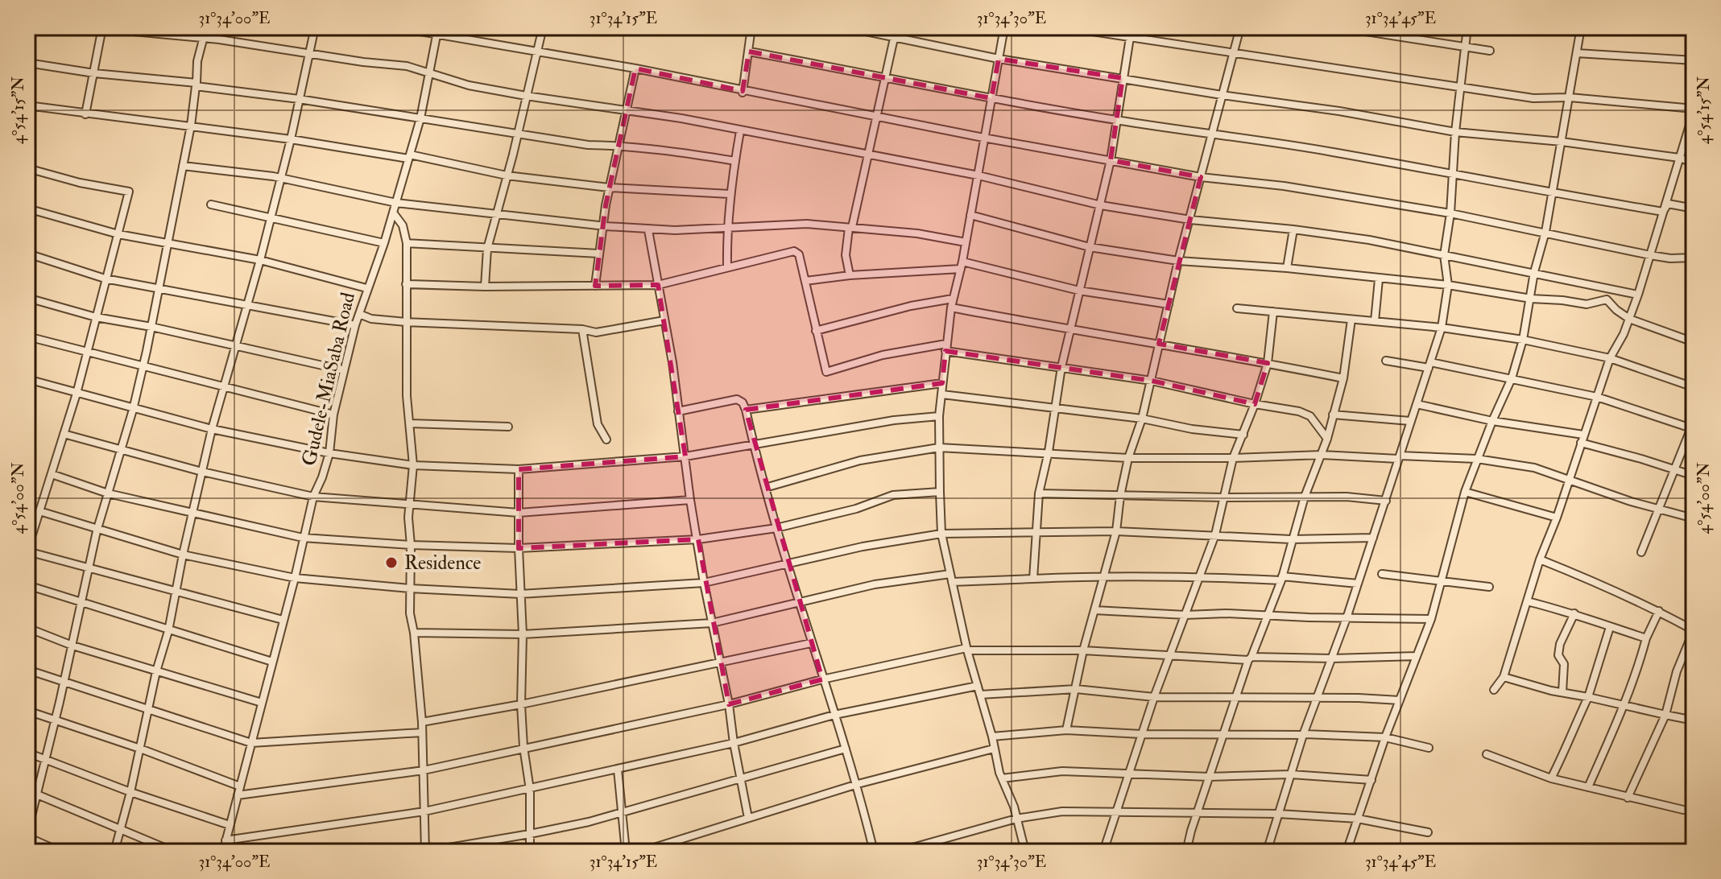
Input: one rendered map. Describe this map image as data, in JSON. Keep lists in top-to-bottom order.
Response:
{
  "streets": {
    "street": ["Gudele-MiaSaba Road"]
  },
  "places": ["Residence"],
  "coordinates": [
    "31°34'00\"E",
    "31°34'15\"E",
    "31°34'30\"E",
    "31°34'45\"E",
    "4°54'15\"N",
    "4°54'00\"N"
  ]
}
